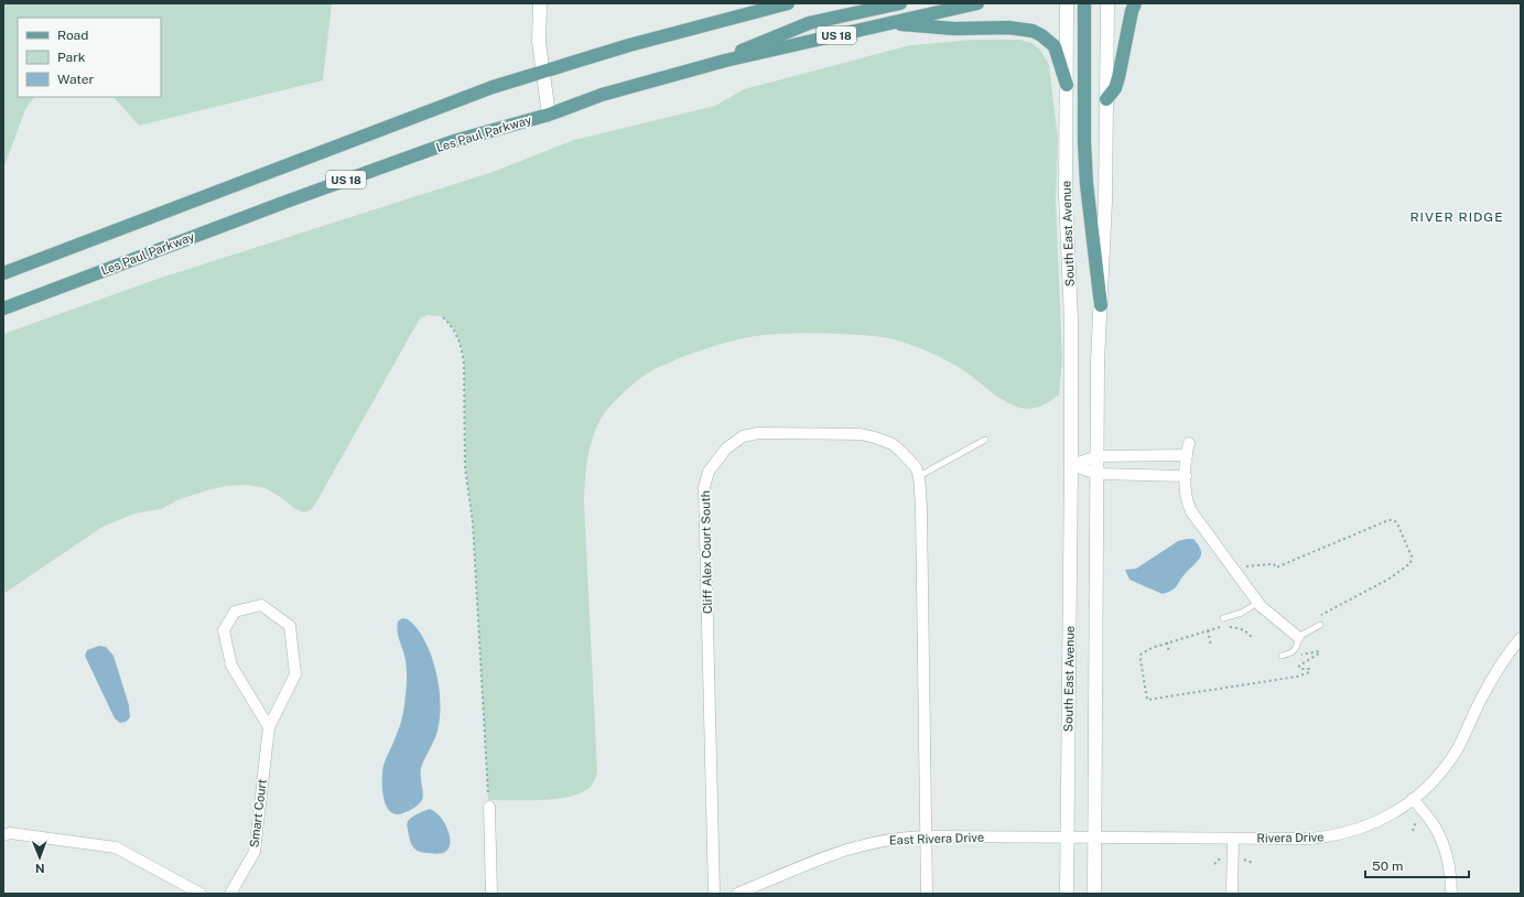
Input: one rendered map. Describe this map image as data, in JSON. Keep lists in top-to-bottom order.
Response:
{
  "streets": {
    "main road": ["US 18", "Les Paul Parkway", "South East Avenue"],
    "street": [
      "Cliff Alex Court South",
      "Smart Court",
      "Rivera Drive",
      "East Rivera Drive"
    ]
  },
  "crossings": [
    ["South East Avenue", "Rivera Drive"],
    ["South East Avenue", "East Rivera Drive"],
    ["Rivera Drive", "East Rivera Drive"]
  ],
  "districts": ["RIVER RIDGE"],
  "legend": ["Road", "Park", "Water"],
  "scale_bar": "50 m",
  "north": "bottom"
}
